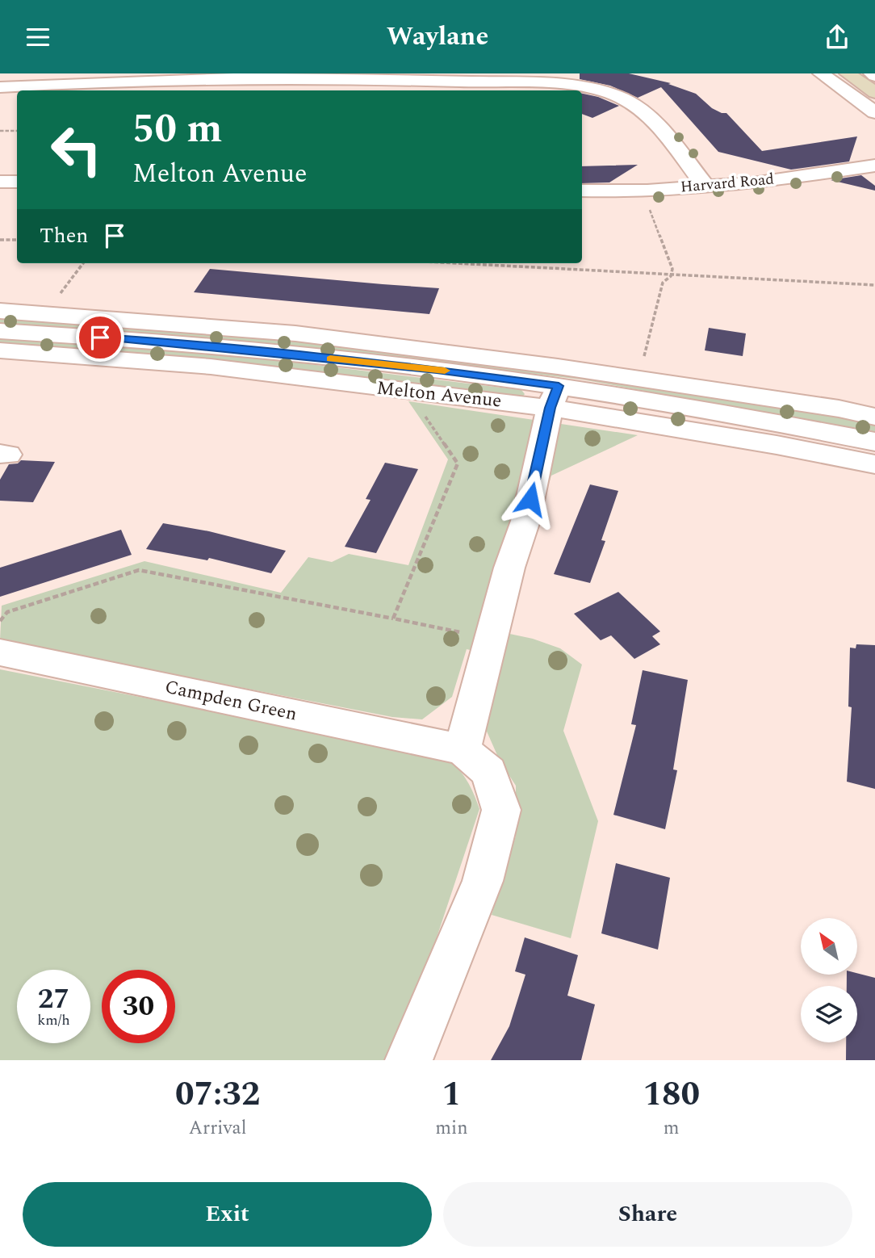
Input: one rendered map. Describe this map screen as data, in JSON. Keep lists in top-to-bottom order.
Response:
{
  "streets": {
    "street": ["Harvard Road", "Melton Avenue", "Campden Green"]
  },
  "north": "top left",
  "page": {
    "header": "Waylane",
    "turn": ["50 m", "Melton Avenue"],
    "then": "Then",
    "speed": "27 km/h",
    "limit": "30",
    "eta": [
      "07:32",
      "Arrival",
      "1",
      "min",
      "180",
      "m"
    ],
    "buttons": ["Exit", "Share"]
  }
}
